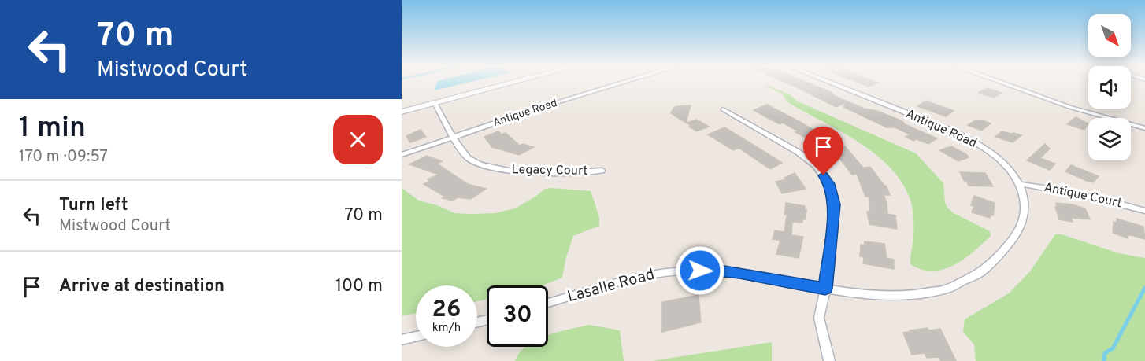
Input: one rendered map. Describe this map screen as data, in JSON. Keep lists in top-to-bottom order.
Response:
{
  "streets": {
    "street": [
      "Antique Road",
      "Legacy Court",
      "Antique Court",
      "Lasalle Road"
    ]
  },
  "crossings": [
    ["Antique Road", "Legacy Court"],
    ["Antique Road", "Antique Court"],
    ["Antique Road", "Lasalle Road"]
  ],
  "north": "bottom right",
  "page": {
    "turn": ["70 m", "Mistwood Court"],
    "heading": ["1 min", "170 m · 09:57"],
    "list": [
      {
        "name": "Turn left",
        "note": "Mistwood Court",
        "value": "70 m"
      },
      {
        "name": "Arrive at destination",
        "value": "100 m"
      }
    ],
    "speed": "26 km/h",
    "limit": "30"
  }
}
